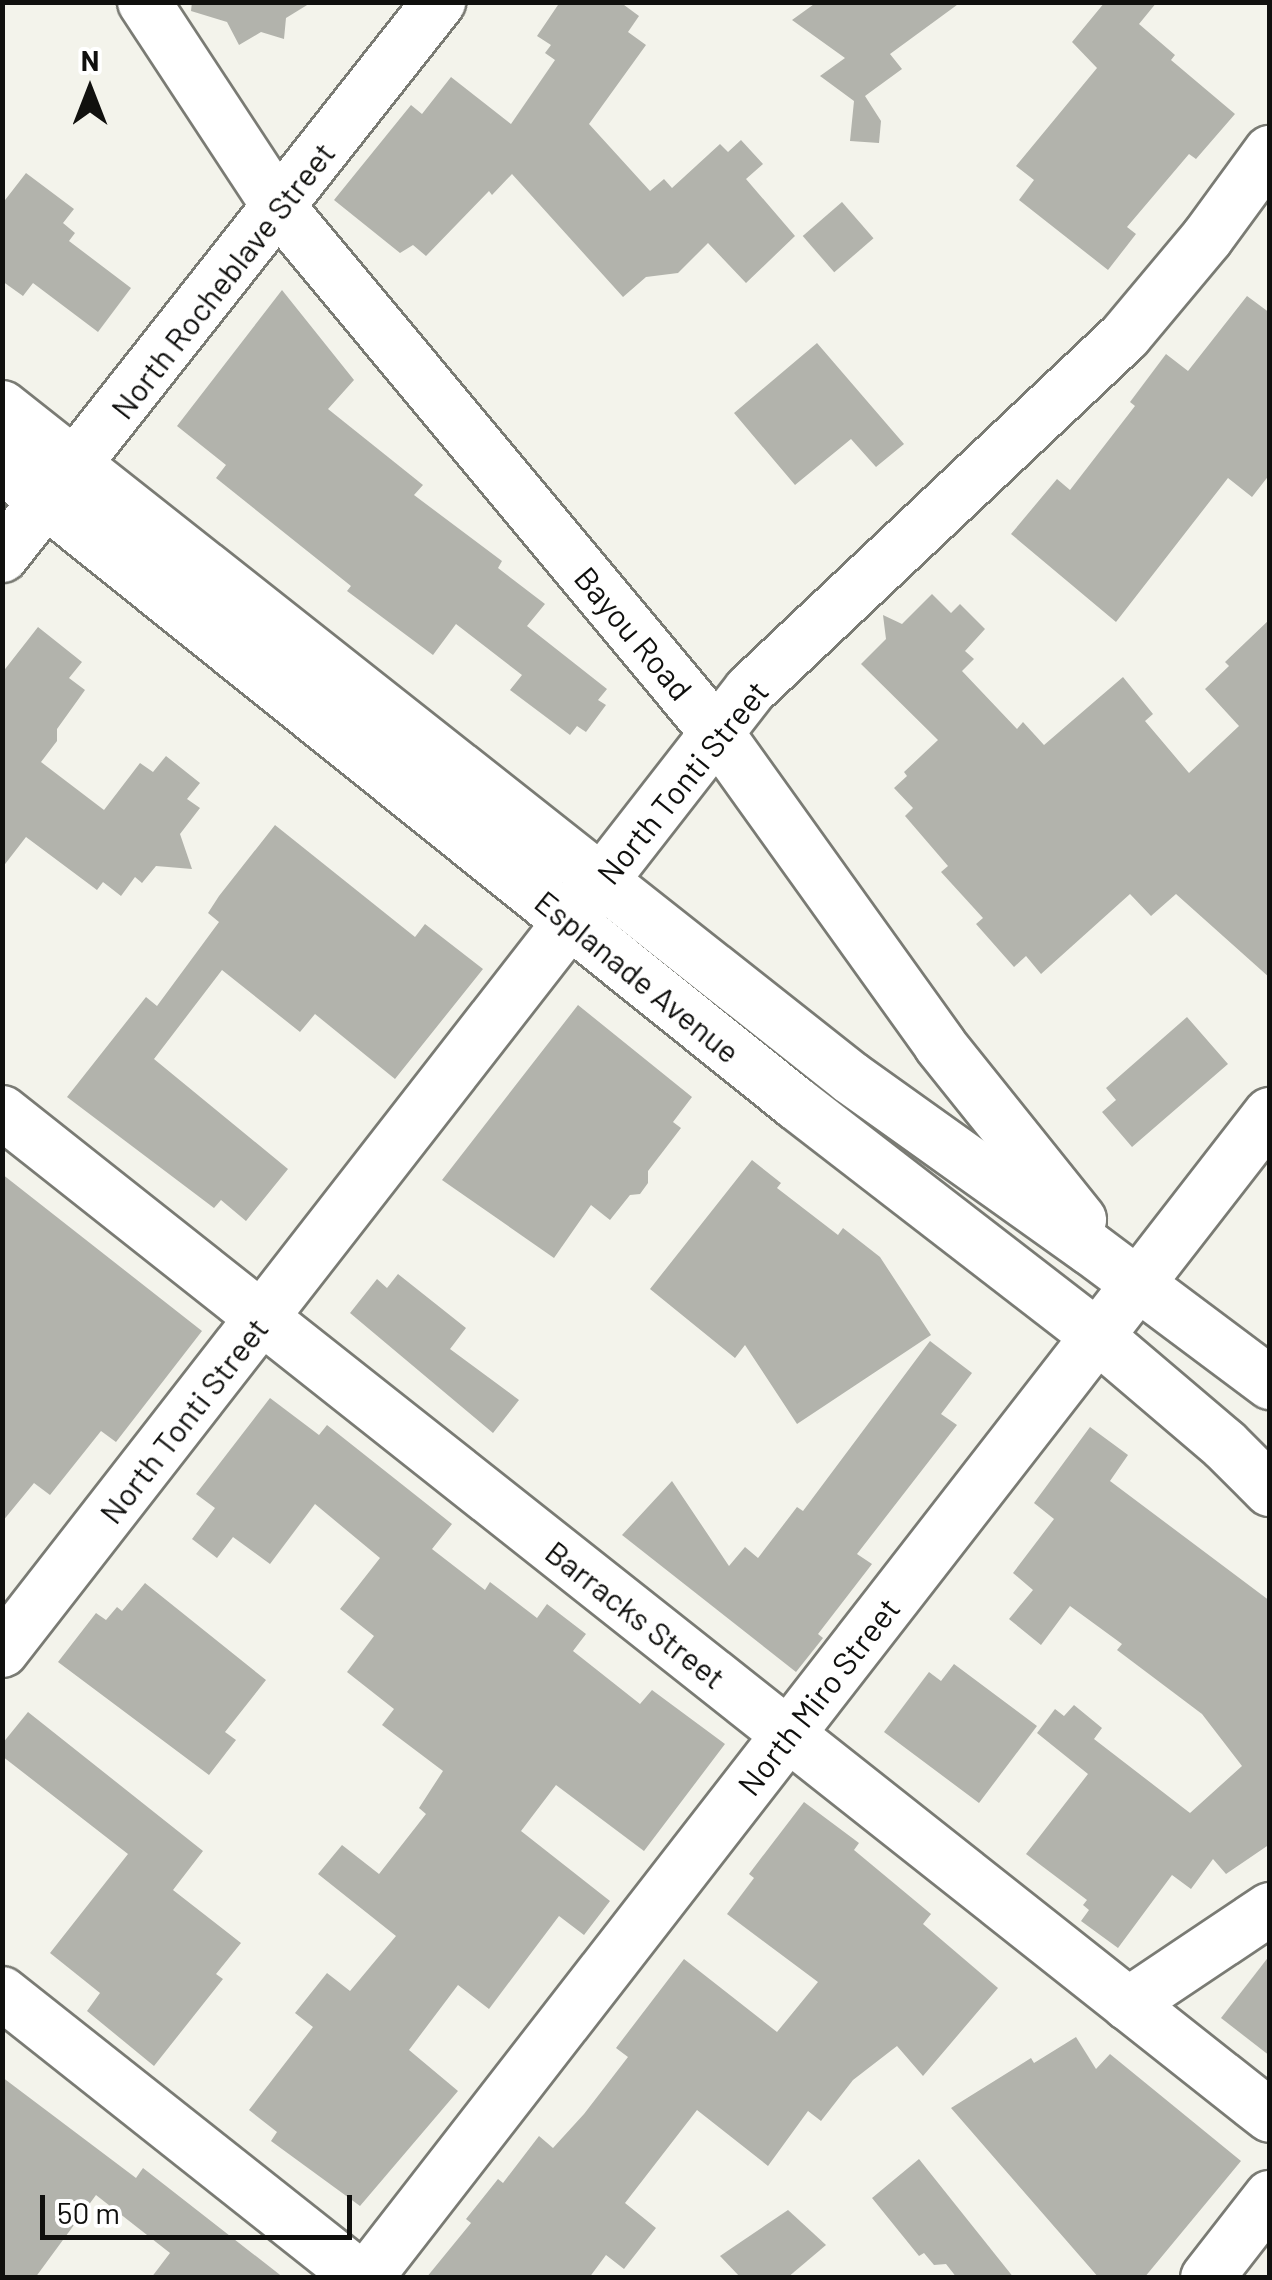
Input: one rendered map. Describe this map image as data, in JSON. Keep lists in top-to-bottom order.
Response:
{
  "streets": {
    "street": [
      "North Rocheblave Street",
      "Bayou Road",
      "North Tonti Street",
      "Esplanade Avenue",
      "Barracks Street",
      "North Miro Street"
    ]
  },
  "crossings": [
    ["North Rocheblave Street", "Bayou Road"],
    ["North Rocheblave Street", "Esplanade Avenue"],
    ["Bayou Road", "North Tonti Street"],
    ["Bayou Road", "Esplanade Avenue"],
    ["Bayou Road", "North Miro Street"],
    ["North Tonti Street", "Esplanade Avenue"],
    ["North Tonti Street", "Barracks Street"],
    ["Esplanade Avenue", "North Miro Street"],
    ["Barracks Street", "North Miro Street"]
  ],
  "scale_bar": "50 m",
  "north": "top"
}
